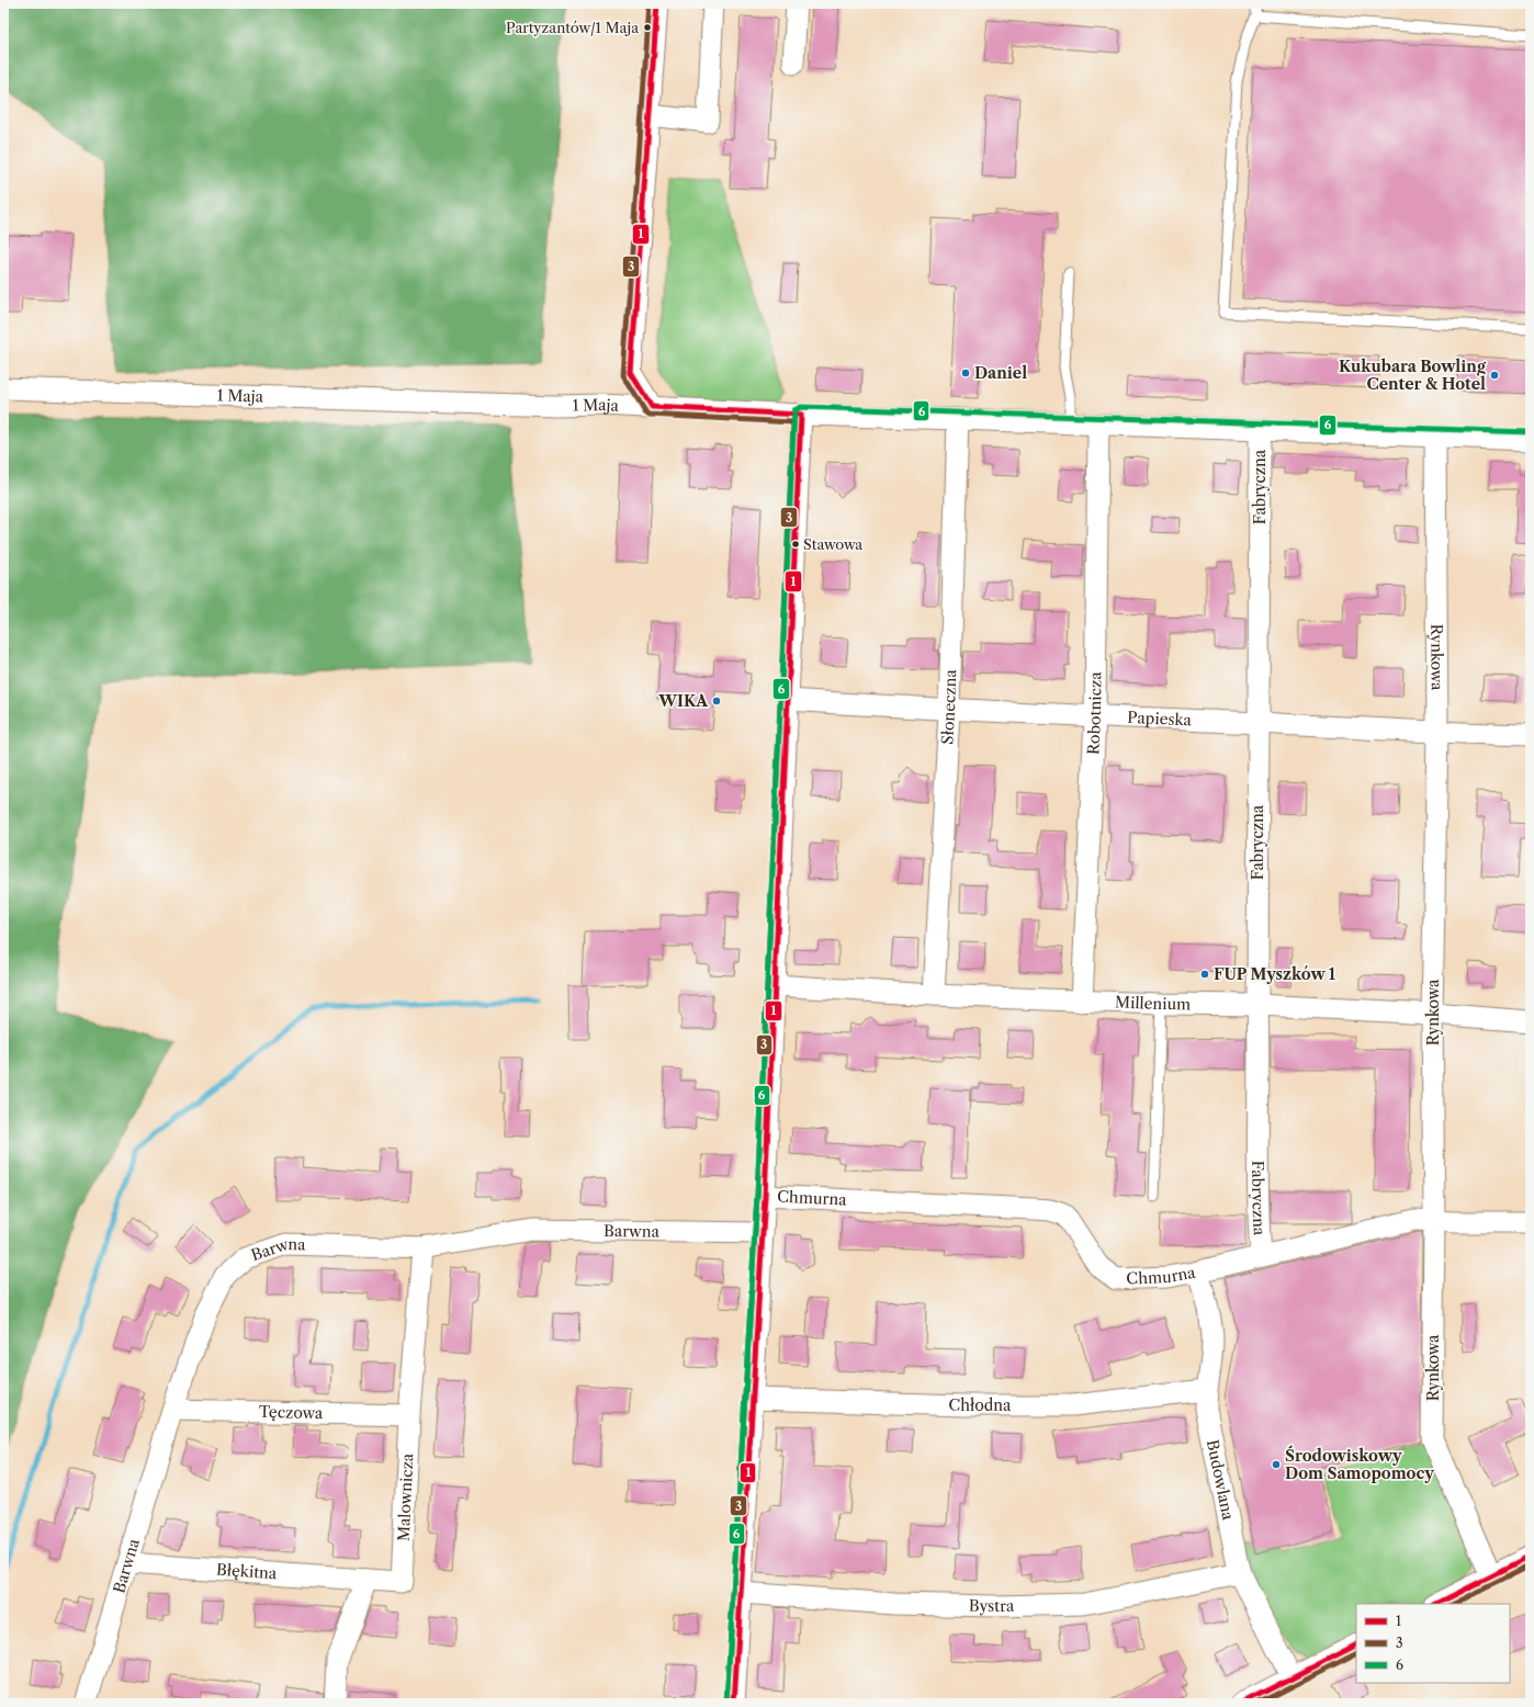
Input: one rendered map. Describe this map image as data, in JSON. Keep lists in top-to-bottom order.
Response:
{
  "streets": {
    "street": [
      "1 Maja",
      "Fabryczna",
      "Rynkowa",
      "Słoneczna",
      "Robotnicza",
      "Papieska",
      "Millenium",
      "Chmurna",
      "Barwna",
      "Chłodna",
      "Tęczowa",
      "Budowlana",
      "Malownicza",
      "Błękitna",
      "Bystra"
    ]
  },
  "crossings": [
    ["1 Maja", "Fabryczna"],
    ["1 Maja", "Rynkowa"],
    ["1 Maja", "Słoneczna"],
    ["1 Maja", "Robotnicza"],
    ["Fabryczna", "Papieska"],
    ["Fabryczna", "Millenium"],
    ["Fabryczna", "Chmurna"],
    ["Rynkowa", "Papieska"],
    ["Rynkowa", "Millenium"],
    ["Rynkowa", "Chmurna"],
    ["Słoneczna", "Papieska"],
    ["Słoneczna", "Millenium"],
    ["Robotnicza", "Papieska"],
    ["Robotnicza", "Millenium"],
    ["Chmurna", "Budowlana"],
    ["Barwna", "Tęczowa"],
    ["Barwna", "Malownicza"],
    ["Barwna", "Błękitna"],
    ["Chłodna", "Budowlana"],
    ["Tęczowa", "Malownicza"],
    ["Budowlana", "Bystra"],
    ["Malownicza", "Błękitna"]
  ],
  "places": [
    "Partyzantów/1 Maja",
    "Daniel",
    "Kukubara Bowling Center & Hotel",
    "Stawowa",
    "WIKA",
    "FUP Myszków 1",
    "Środowiskowy Dom Samopomocy"
  ],
  "lines": ["transit line 1", "transit line 3", "transit line 6"],
  "legend": ["1", "3", "6"]
}
